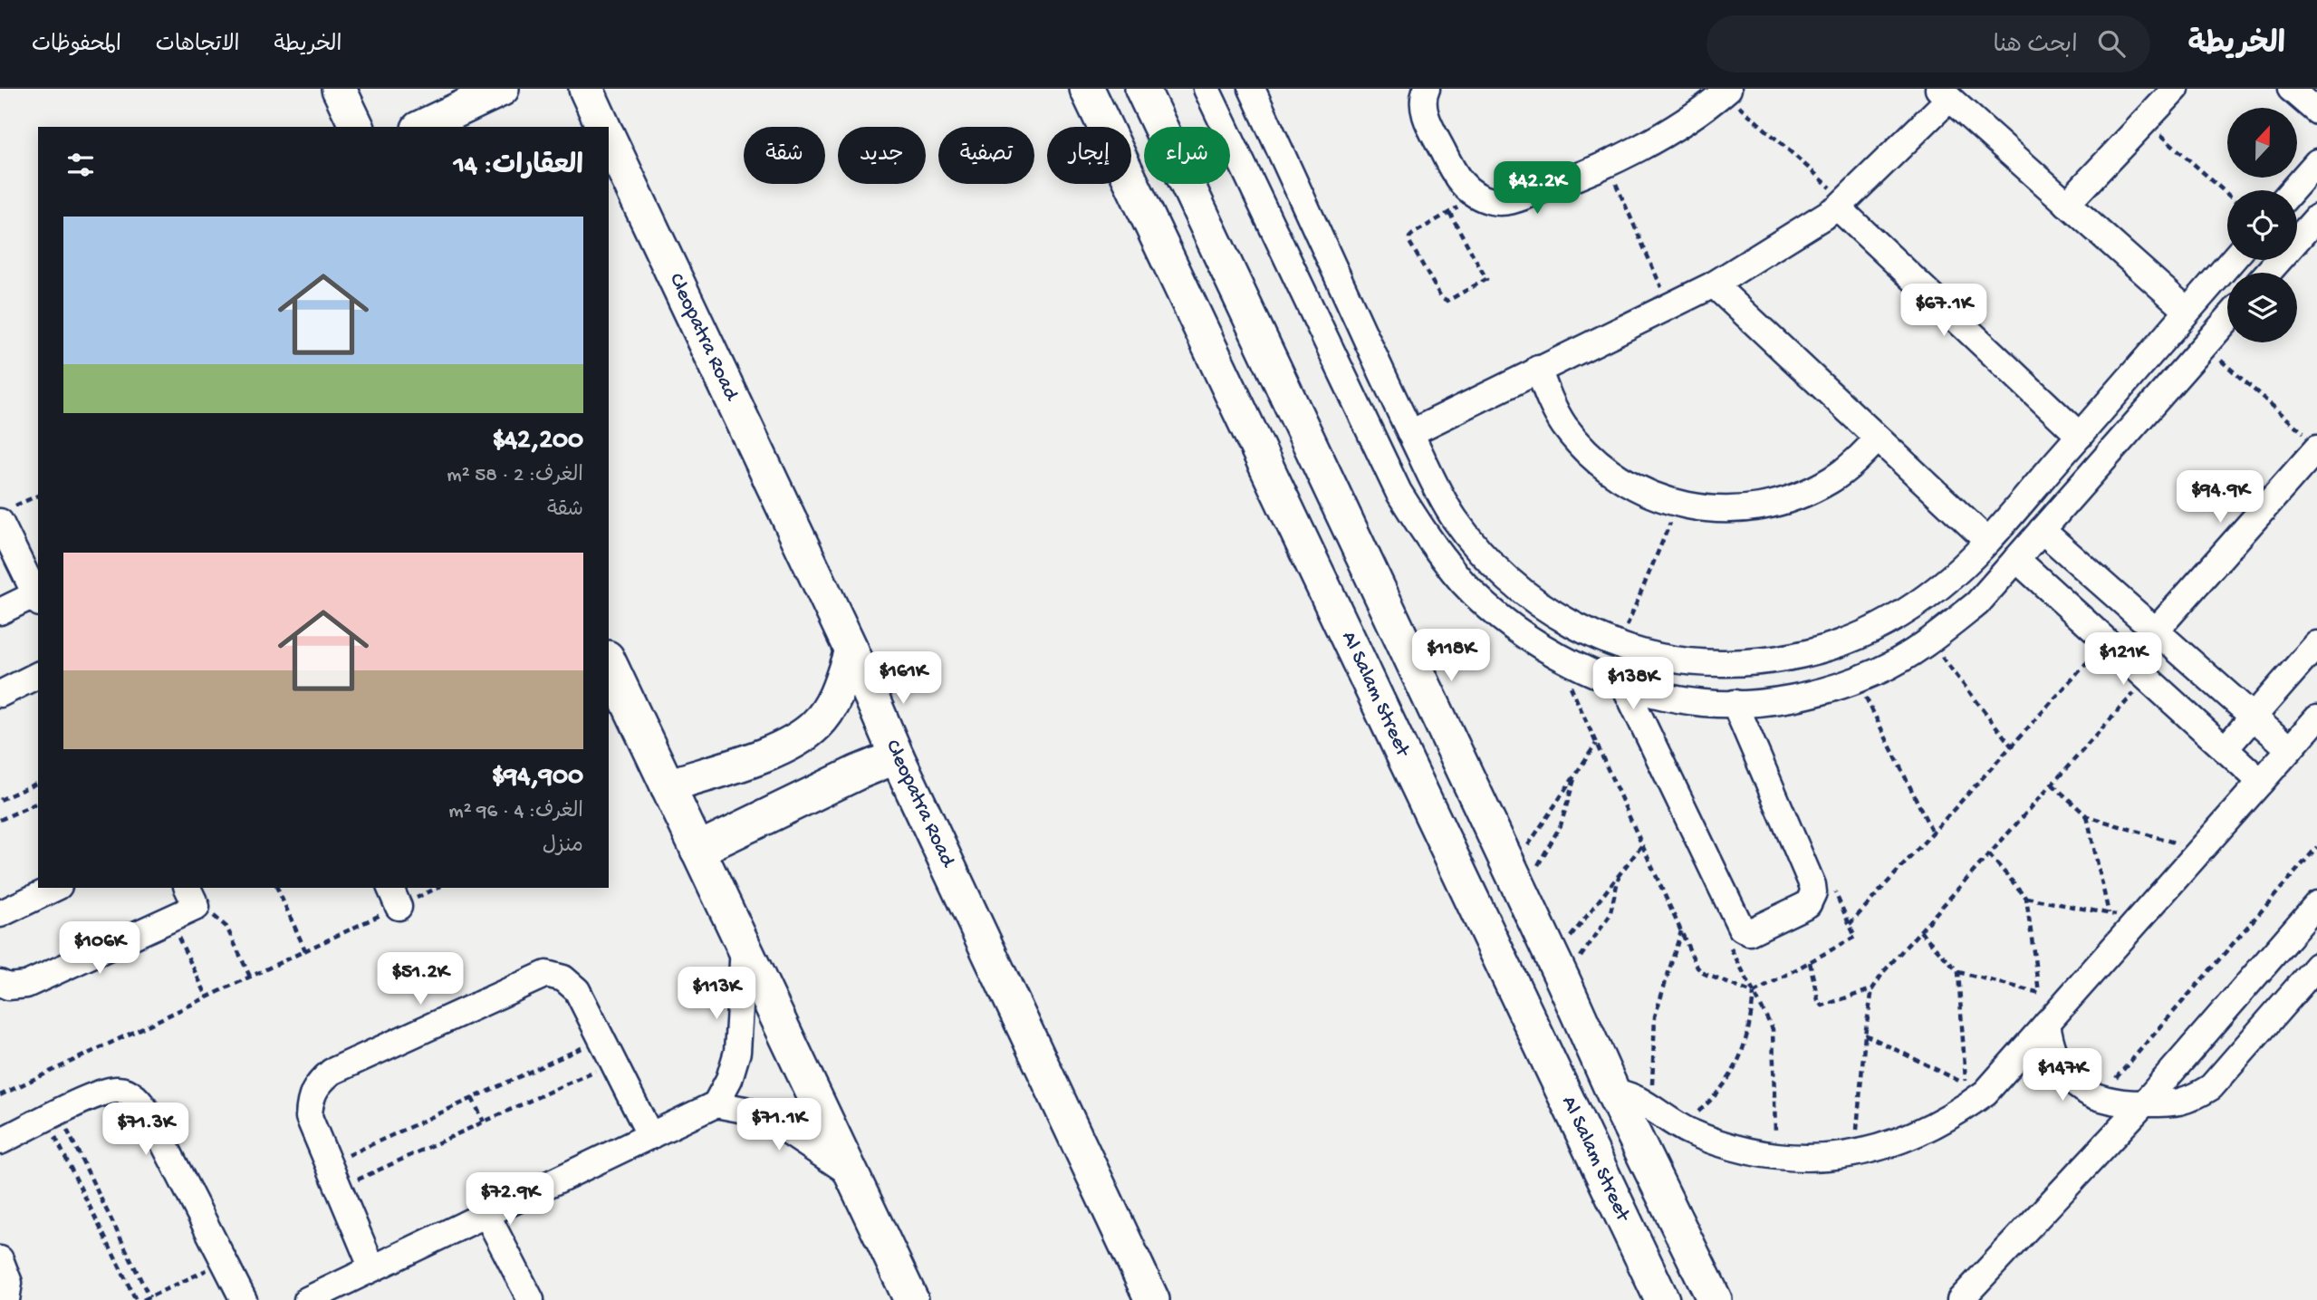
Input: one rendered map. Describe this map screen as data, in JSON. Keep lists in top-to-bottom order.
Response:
{
  "streets": {
    "main road": ["Cleopatra Road", "Al Salam Street"]
  },
  "north": "top",
  "page": {
    "header": "الخريطة",
    "search": "ابحث هنا",
    "nav": ["الخريطة", "الاتجاهات", "المحفوظات"],
    "chip": [
      "شراء",
      "إيجار",
      "تصفية",
      "جديد",
      "شقة"
    ],
    "heading": "العقارات: 14",
    "price": [
      "$42.2K",
      "$67.1K",
      "$94.9K",
      "$118K",
      "$121K",
      "$161K",
      "$138K",
      "$106K",
      "$51.2K",
      "$113K",
      "$147K",
      "$71.1K",
      "$71.3K",
      "$72.9K"
    ],
    "list": [
      {
        "name": "$42,200",
        "note": "الغرف: 2 · 58 m² · شقة"
      },
      {
        "name": "$94,900",
        "note": "الغرف: 4 · 96 m² · منزل"
      }
    ]
  }
}
